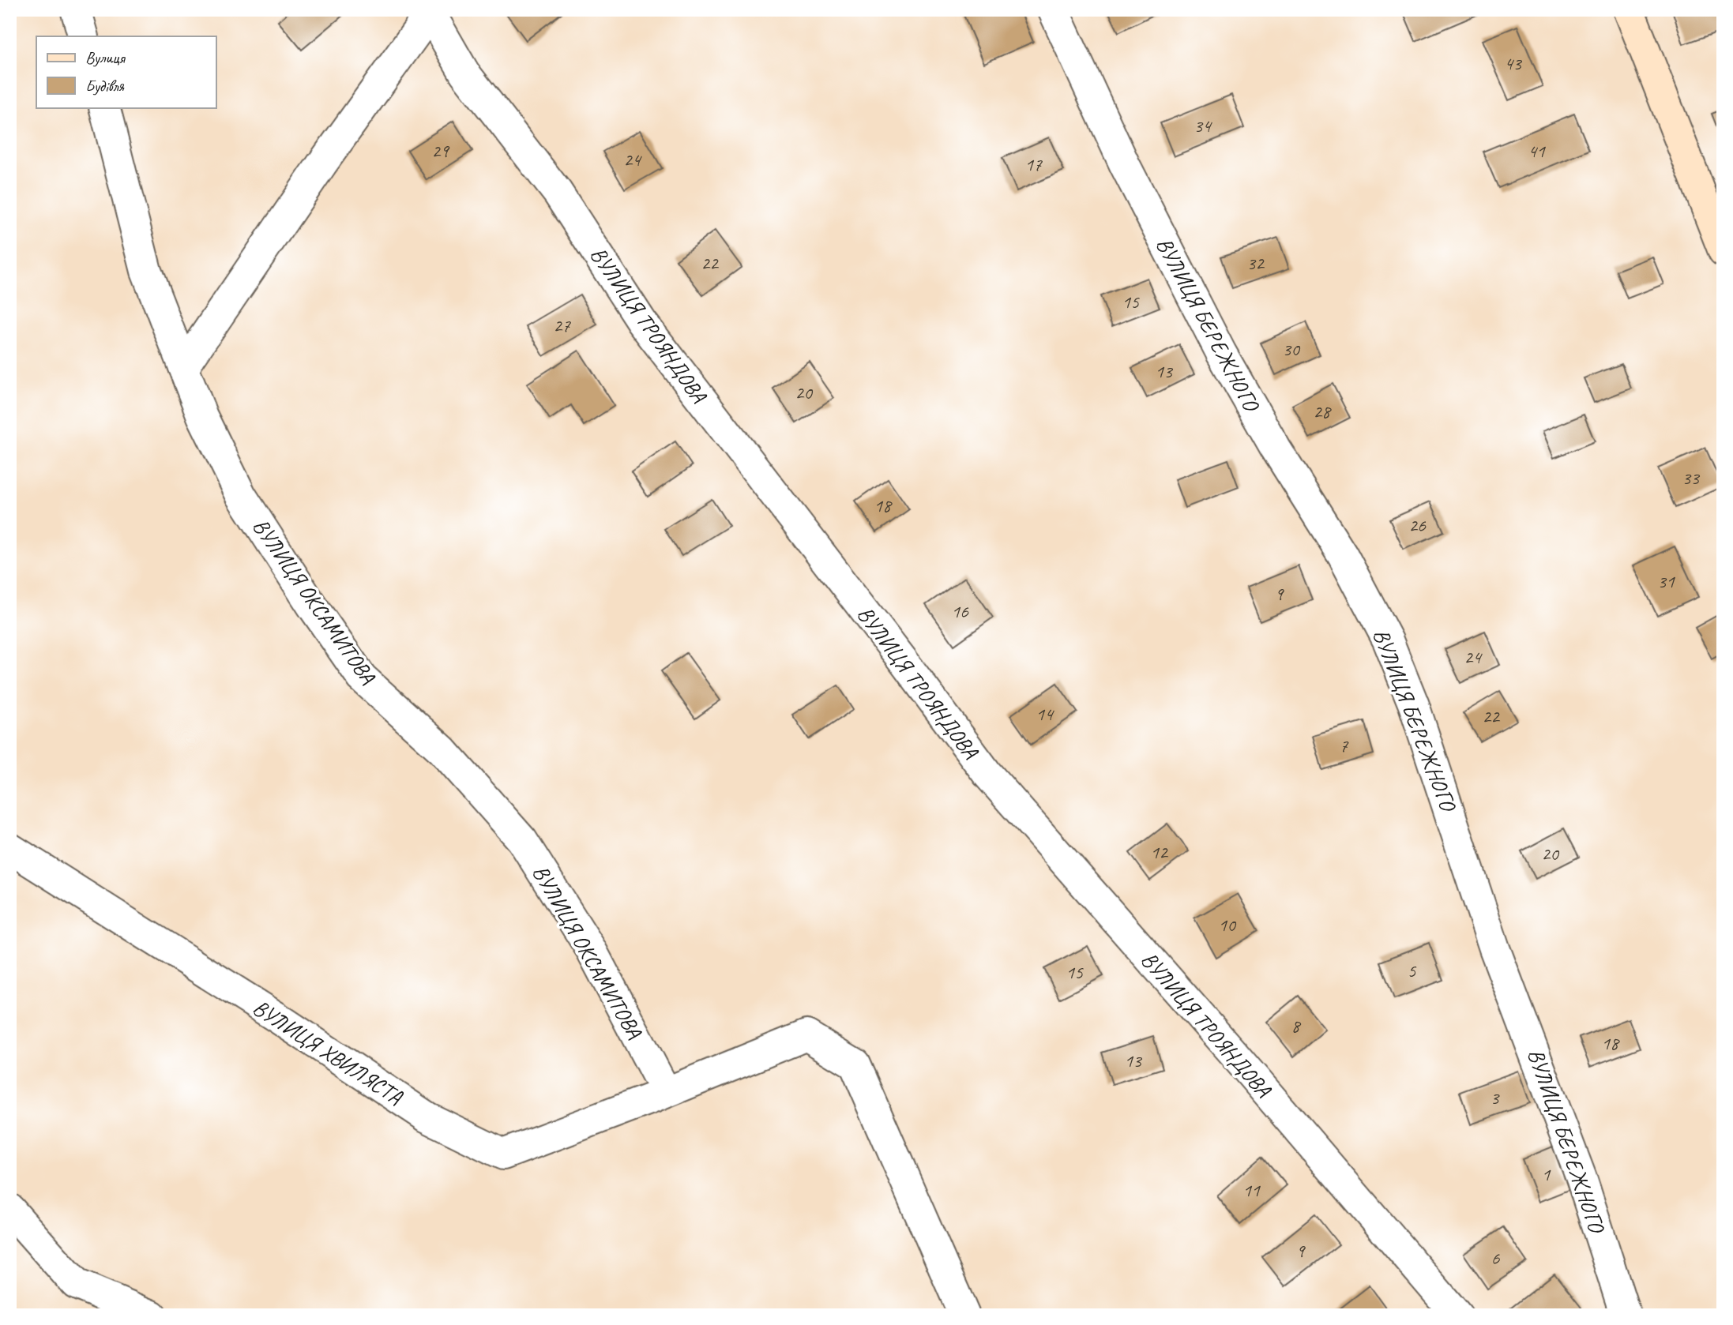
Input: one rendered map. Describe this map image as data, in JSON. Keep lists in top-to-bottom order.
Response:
{
  "streets": {
    "street": [
      "ВУЛИЦЯ БЕРЕЖНОГО",
      "ВУЛИЦЯ ТРОЯНДОВА",
      "ВУЛИЦЯ ОКСАМИТОВА",
      "ВУЛИЦЯ ХВИЛЯСТА"
    ]
  },
  "crossings": [
    ["ВУЛИЦЯ ОКСАМИТОВА", "ВУЛИЦЯ ХВИЛЯСТА"]
  ],
  "house_numbers": [
    "43",
    "34",
    "29",
    "41",
    "24",
    "17",
    "22",
    "32",
    "15",
    "27",
    "30",
    "13",
    "20",
    "28",
    "33",
    "18",
    "26",
    "31",
    "9",
    "16",
    "24",
    "14",
    "22",
    "7",
    "12",
    "20",
    "10",
    "5",
    "15",
    "8",
    "18",
    "13",
    "3",
    "1",
    "11",
    "9",
    "6"
  ],
  "legend": ["Вулиця", "Будівля"]
}
